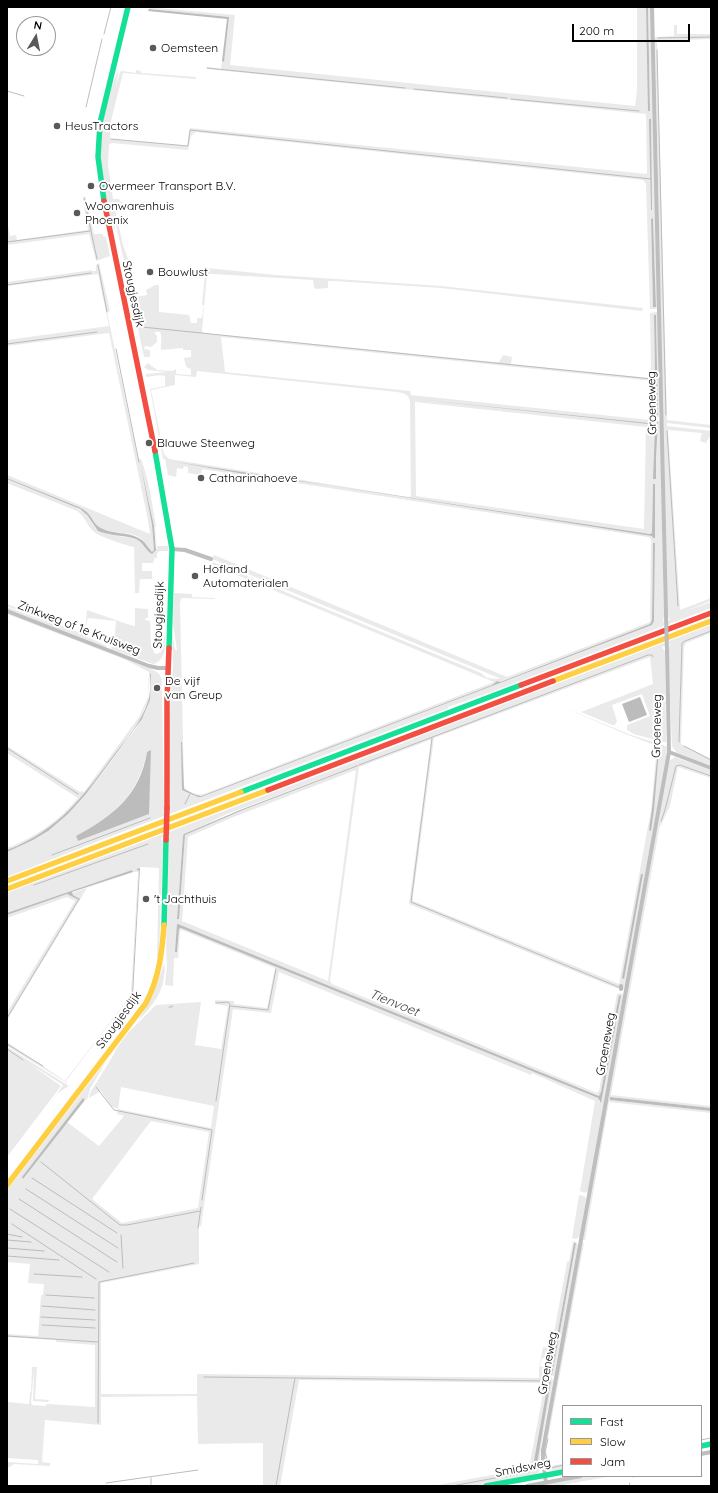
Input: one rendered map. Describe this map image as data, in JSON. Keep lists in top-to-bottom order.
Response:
{
  "streets": {
    "main road": ["Stougjesdijk", "Smidsweg"],
    "street": ["Groeneweg", "Zinkweg of 1e Kruisweg"]
  },
  "crossings": [
    ["Stougjesdijk", "Zinkweg of 1e Kruisweg"],
    ["Groeneweg", "Smidsweg"]
  ],
  "water": ["Tienvoet"],
  "places": [
    "Oemsteen",
    "HeusTractors",
    "Overmeer Transport B.V.",
    "Woonwarenhuis Phoenix",
    "Bouwlust",
    "Blauwe Steenweg",
    "Catharinahoeve",
    "Hofland Automaterialen",
    "De vijf van Greup",
    "'t Jachthuis"
  ],
  "legend": ["Fast", "Slow", "Jam"],
  "scale_bar": "200 m",
  "north": "top"
}
